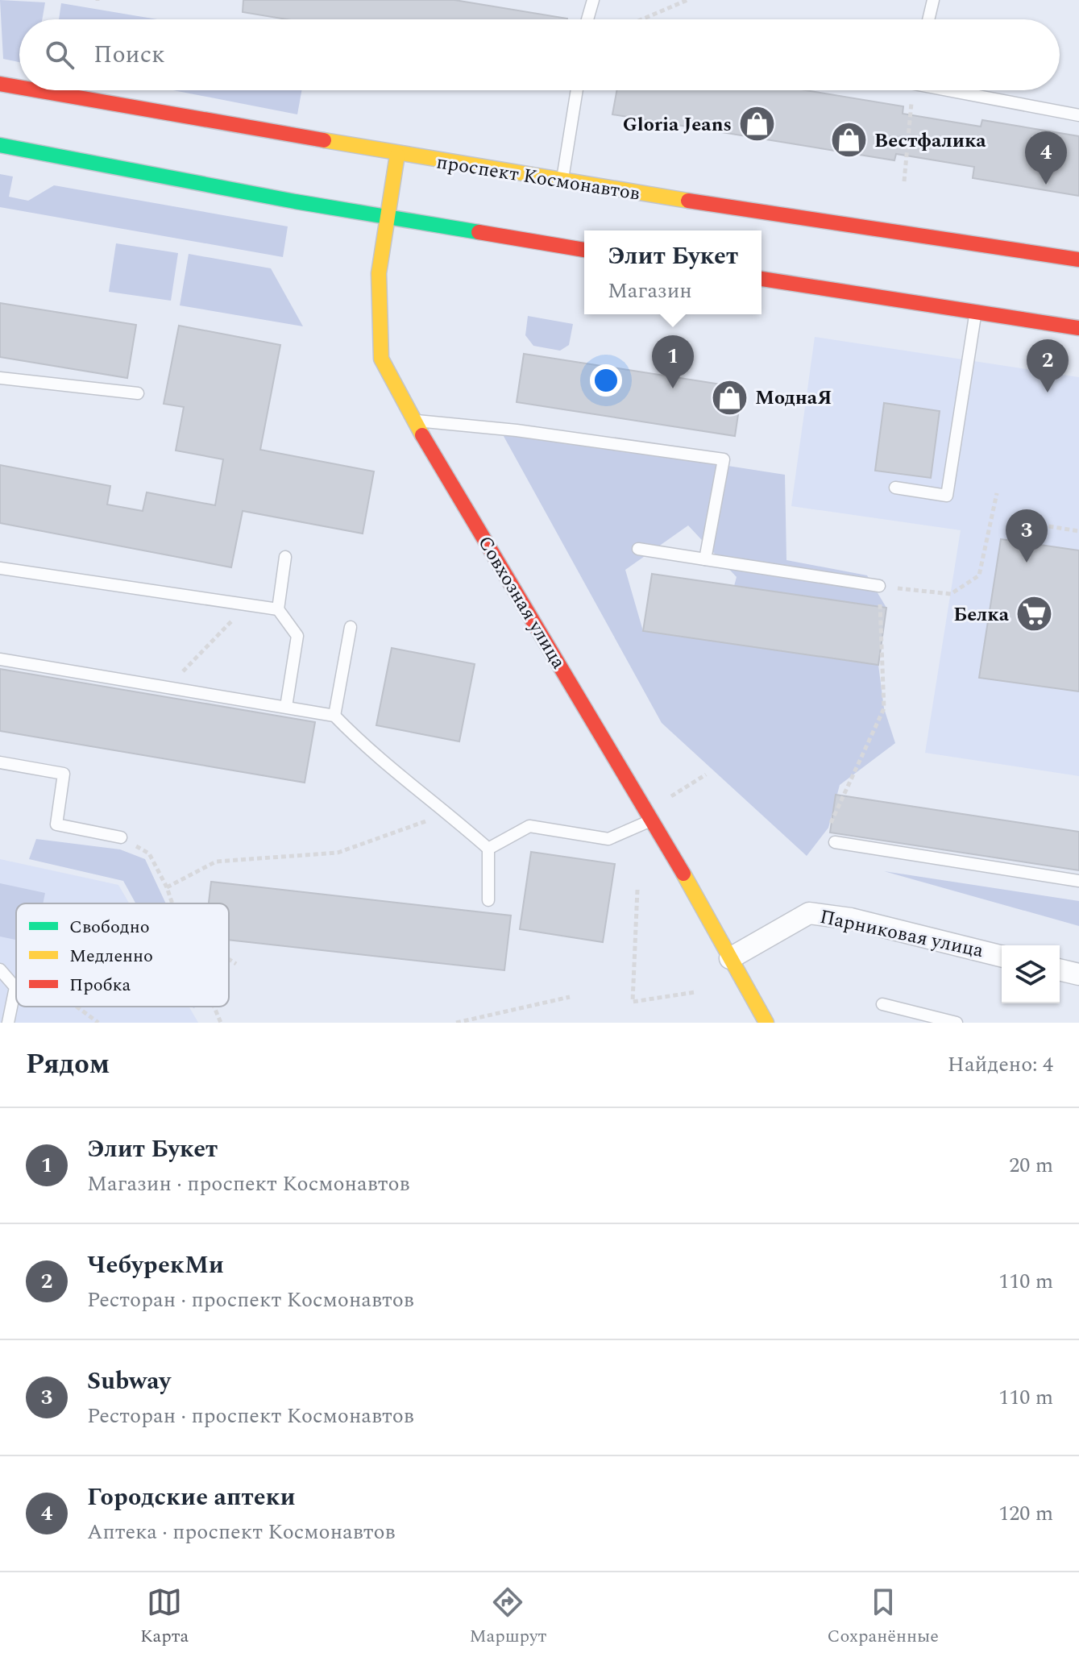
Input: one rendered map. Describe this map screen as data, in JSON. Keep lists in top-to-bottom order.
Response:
{
  "streets": {
    "main road": ["проспект Космонавтов", "Совхозная улица"],
    "street": ["Парниковая улица"]
  },
  "crossings": [
    ["проспект Космонавтов", "Совхозная улица"],
    ["Совхозная улица", "Парниковая улица"]
  ],
  "places": {
    "shop": ["Gloria Jeans", "Вестфалика", "МоднаЯ"],
    "supermarket": ["Белка"]
  },
  "legend": ["Свободно", "Медленно", "Пробка"],
  "page": {
    "search": "Поиск",
    "pins": [
      "4",
      "1",
      "2",
      "3"
    ],
    "popup": ["Элит Букет", "Магазин"],
    "heading": ["Рядом", "Найдено: 4"],
    "list": [
      {
        "mark": "1",
        "name": "Элит Букет",
        "note": "Магазин · проспект Космонавтов",
        "value": "20 m"
      },
      {
        "mark": "2",
        "name": "ЧебурекМи",
        "note": "Ресторан · проспект Космонавтов",
        "value": "110 m"
      },
      {
        "mark": "3",
        "name": "Subway",
        "note": "Ресторан · проспект Космонавтов",
        "value": "110 m"
      },
      {
        "mark": "4",
        "name": "Городские аптеки",
        "note": "Аптека · проспект Космонавтов",
        "value": "120 m"
      }
    ],
    "nav": ["Карта", "Маршрут", "Сохранённые"]
  }
}
